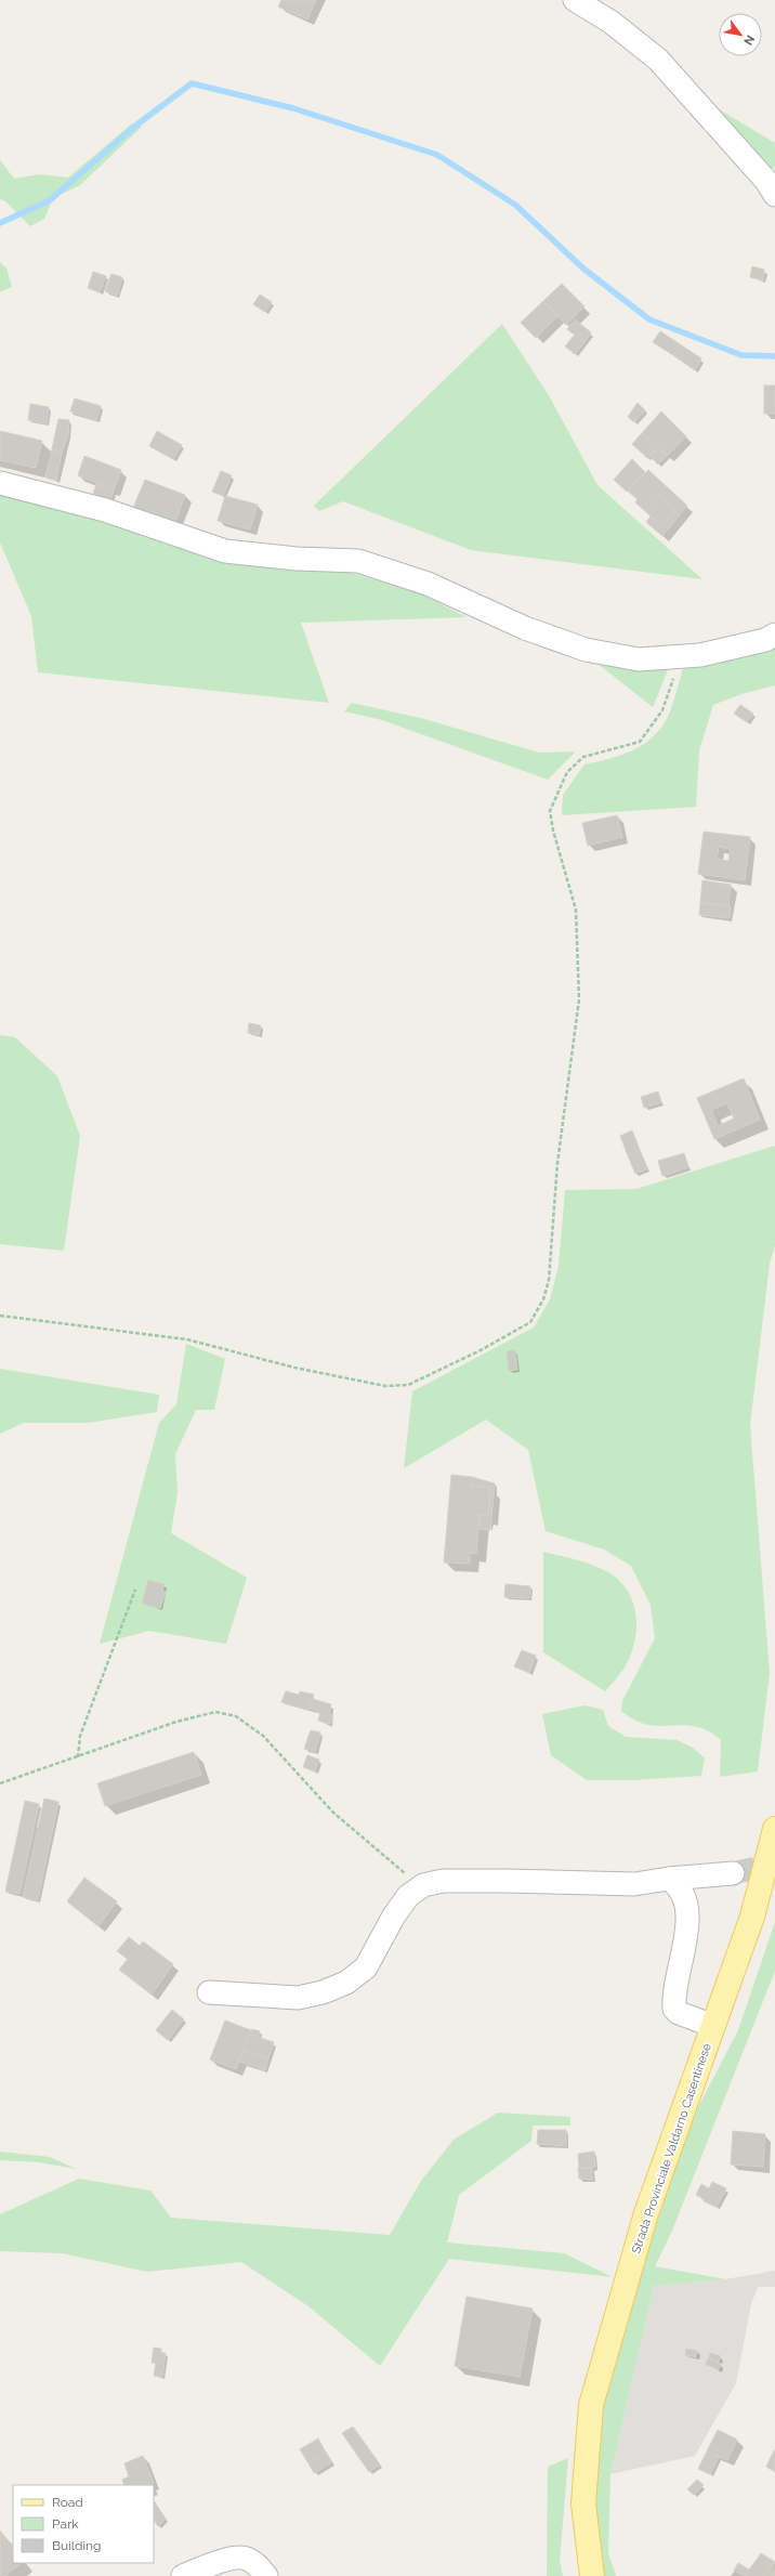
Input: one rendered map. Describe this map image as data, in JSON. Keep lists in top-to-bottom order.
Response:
{
  "streets": {
    "main road": ["Strada Provinciale Valdarno Casentinese"]
  },
  "legend": ["Road", "Park", "Building"],
  "north": "bottom right"
}
